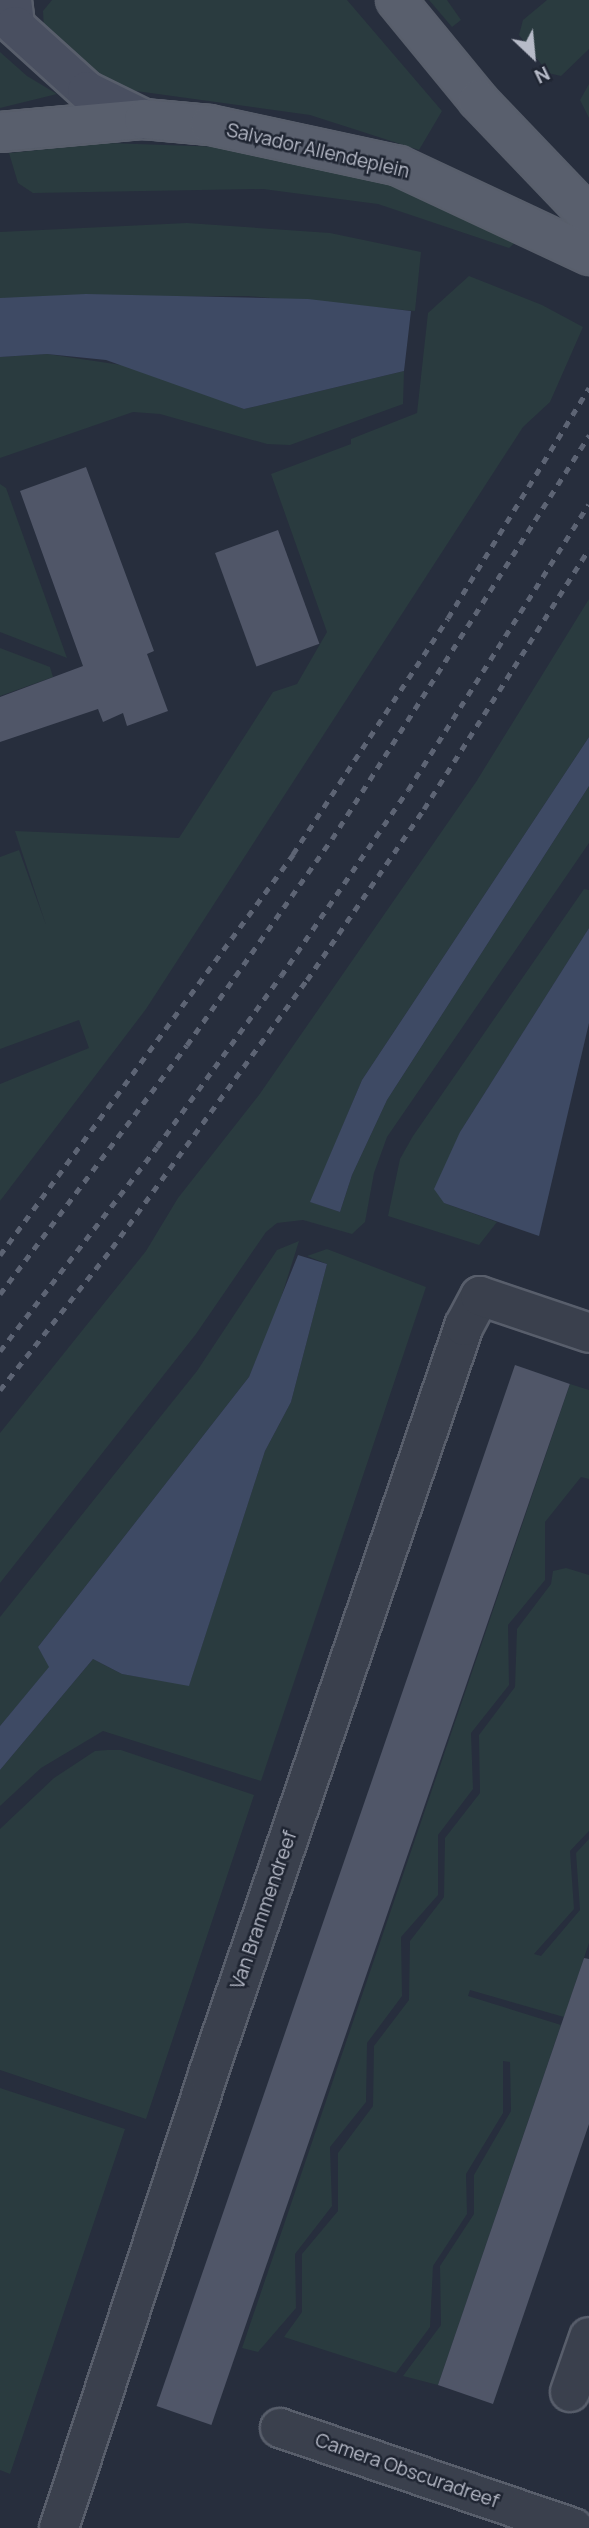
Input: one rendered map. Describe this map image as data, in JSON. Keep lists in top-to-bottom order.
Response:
{
  "streets": {
    "main road": ["Salvador Allendeplein"],
    "street": ["Van Brammendreef", "Camera Obscuradreef"]
  },
  "north": "bottom right"
}
